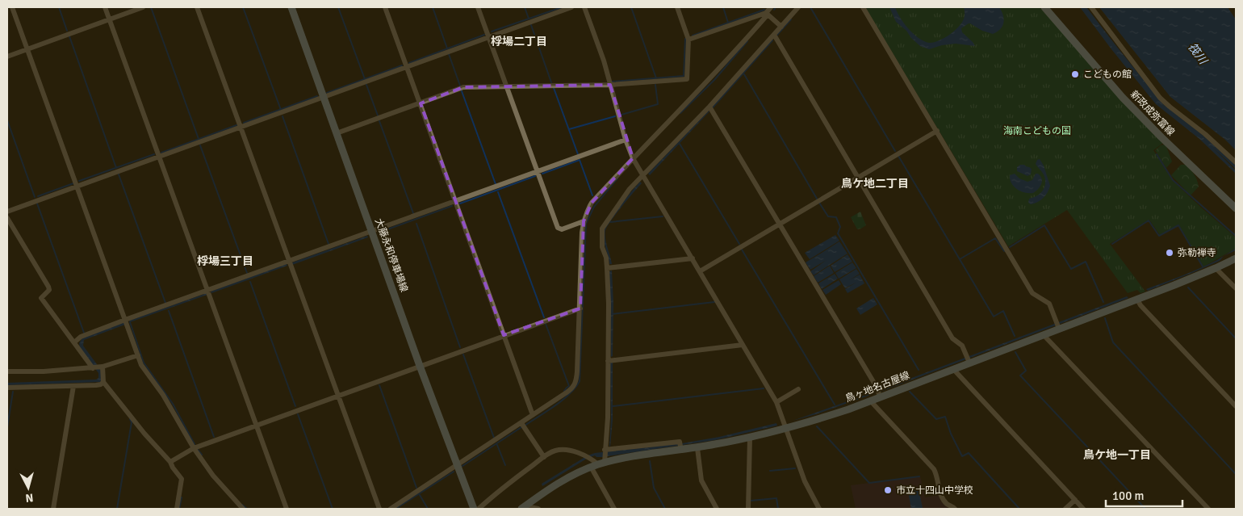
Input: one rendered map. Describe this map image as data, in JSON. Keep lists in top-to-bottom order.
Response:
{
  "streets": {
    "main road": ["新政成弥富線", "大藤永和停車場線", "鳥ヶ地名古屋線"]
  },
  "districts": [
    "桴場二丁目",
    "鳥ケ地二丁目",
    "桴場三丁目",
    "鳥ケ地一丁目"
  ],
  "water": ["筏川"],
  "parks": ["海南こどもの国"],
  "places": ["こどもの館", "弥勒禅寺", "市立十四山中学校"],
  "scale_bar": "100 m",
  "north": "bottom"
}
